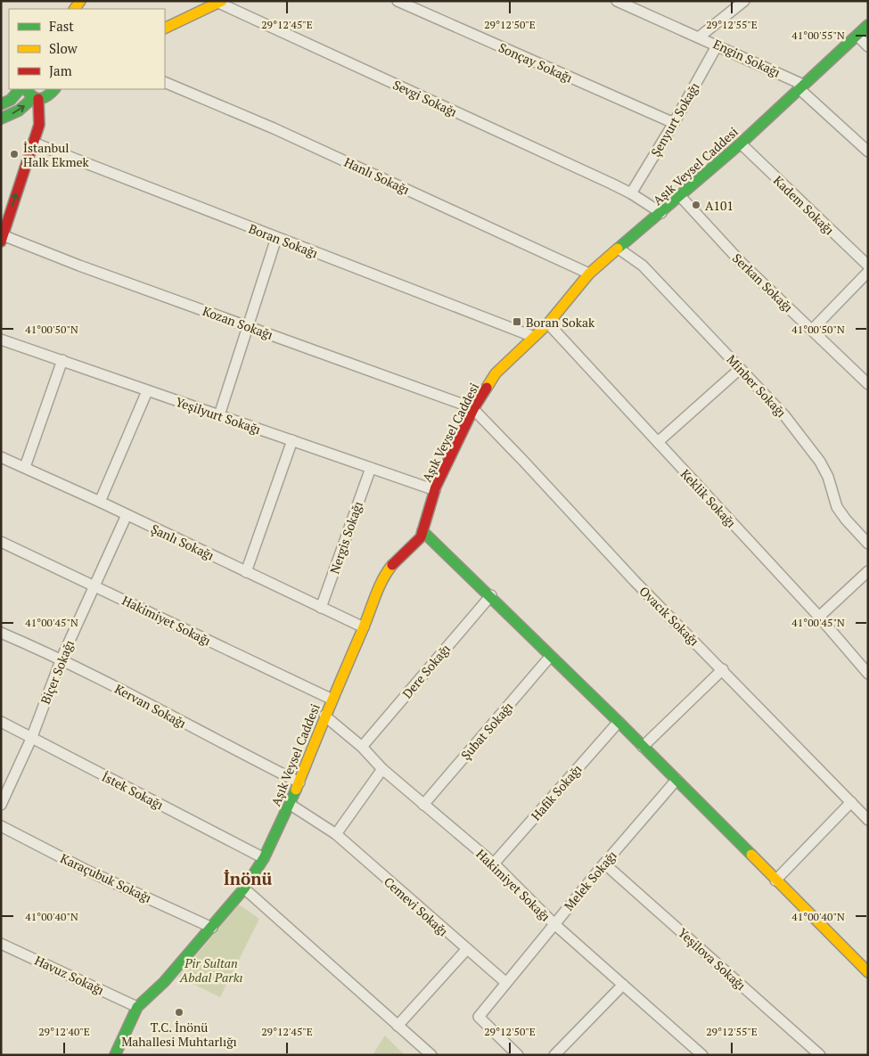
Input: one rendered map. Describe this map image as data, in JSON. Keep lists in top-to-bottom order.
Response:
{
  "streets": {
    "street": [
      "Engin Sokağı",
      "Sonçay Sokağı",
      "Sevgi Sokağı",
      "Şenyurt Sokağı",
      "Aşık Veysel Caddesi",
      "Hanlı Sokağı",
      "Kadem Sokağı",
      "Boran Sokağı",
      "Serkan Sokağı",
      "Kozan Sokağı",
      "Minber Sokağı",
      "Yeşilyurt Sokağı",
      "Keklik Sokağı",
      "Nergis Sokağı",
      "Şanlı Sokağı",
      "Ovacık Sokağı",
      "Hakimiyet Sokağı",
      "Dere Sokağı",
      "Biçer Sokağı",
      "Kervan Sokağı",
      "Şubat Sokağı",
      "İstek Sokağı",
      "Hafik Sokağı",
      "Karaçubuk Sokağı",
      "Melek Sokağı",
      "Cemevi Sokağı",
      "Yeşilova Sokağı",
      "Havuz Sokağı"
    ]
  },
  "crossings": [
    ["Engin Sokağı", "Şenyurt Sokağı"],
    ["Engin Sokağı", "Aşık Veysel Caddesi"],
    ["Sonçay Sokağı", "Şenyurt Sokağı"],
    ["Sevgi Sokağı", "Şenyurt Sokağı"],
    ["Sevgi Sokağı", "Aşık Veysel Caddesi"],
    ["Aşık Veysel Caddesi", "Hanlı Sokağı"],
    ["Aşık Veysel Caddesi", "Kadem Sokağı"],
    ["Aşık Veysel Caddesi", "Boran Sokağı"],
    ["Aşık Veysel Caddesi", "Serkan Sokağı"],
    ["Aşık Veysel Caddesi", "Kozan Sokağı"],
    ["Aşık Veysel Caddesi", "Minber Sokağı"],
    ["Aşık Veysel Caddesi", "Yeşilyurt Sokağı"],
    ["Aşık Veysel Caddesi", "Keklik Sokağı"],
    ["Aşık Veysel Caddesi", "Şanlı Sokağı"],
    ["Aşık Veysel Caddesi", "Ovacık Sokağı"],
    ["Aşık Veysel Caddesi", "Hakimiyet Sokağı"],
    ["Aşık Veysel Caddesi", "Kervan Sokağı"],
    ["Aşık Veysel Caddesi", "İstek Sokağı"],
    ["Aşık Veysel Caddesi", "Karaçubuk Sokağı"],
    ["Aşık Veysel Caddesi", "Cemevi Sokağı"],
    ["Aşık Veysel Caddesi", "Havuz Sokağı"],
    ["Kozan Sokağı", "Ovacık Sokağı"],
    ["Yeşilyurt Sokağı", "Nergis Sokağı"],
    ["Nergis Sokağı", "Şanlı Sokağı"],
    ["Şanlı Sokağı", "Biçer Sokağı"],
    ["Hakimiyet Sokağı", "Dere Sokağı"],
    ["Hakimiyet Sokağı", "Biçer Sokağı"],
    ["Hakimiyet Sokağı", "Şubat Sokağı"],
    ["Hakimiyet Sokağı", "Hafik Sokağı"],
    ["Hakimiyet Sokağı", "Melek Sokağı"],
    ["Biçer Sokağı", "Kervan Sokağı"],
    ["Biçer Sokağı", "İstek Sokağı"],
    ["Melek Sokağı", "Cemevi Sokağı"],
    ["Melek Sokağı", "Yeşilova Sokağı"]
  ],
  "districts": ["İnönü"],
  "parks": ["Pir Sultan Abdal Parkı"],
  "places": {
    "other": ["İstanbul Halk Ekmek", "A101", "T.C. İnönü Mahallesi Muhtarlığı"],
    "transit": ["Boran Sokak"]
  },
  "legend": ["Fast", "Slow", "Jam"],
  "coordinates": [
    "29°12'45\"E",
    "29°12'50\"E",
    "29°12'55\"E",
    "41°00'55\"N",
    "41°00'50\"N",
    "41°00'45\"N",
    "41°00'40\"N",
    "29°12'40\"E"
  ]
}
